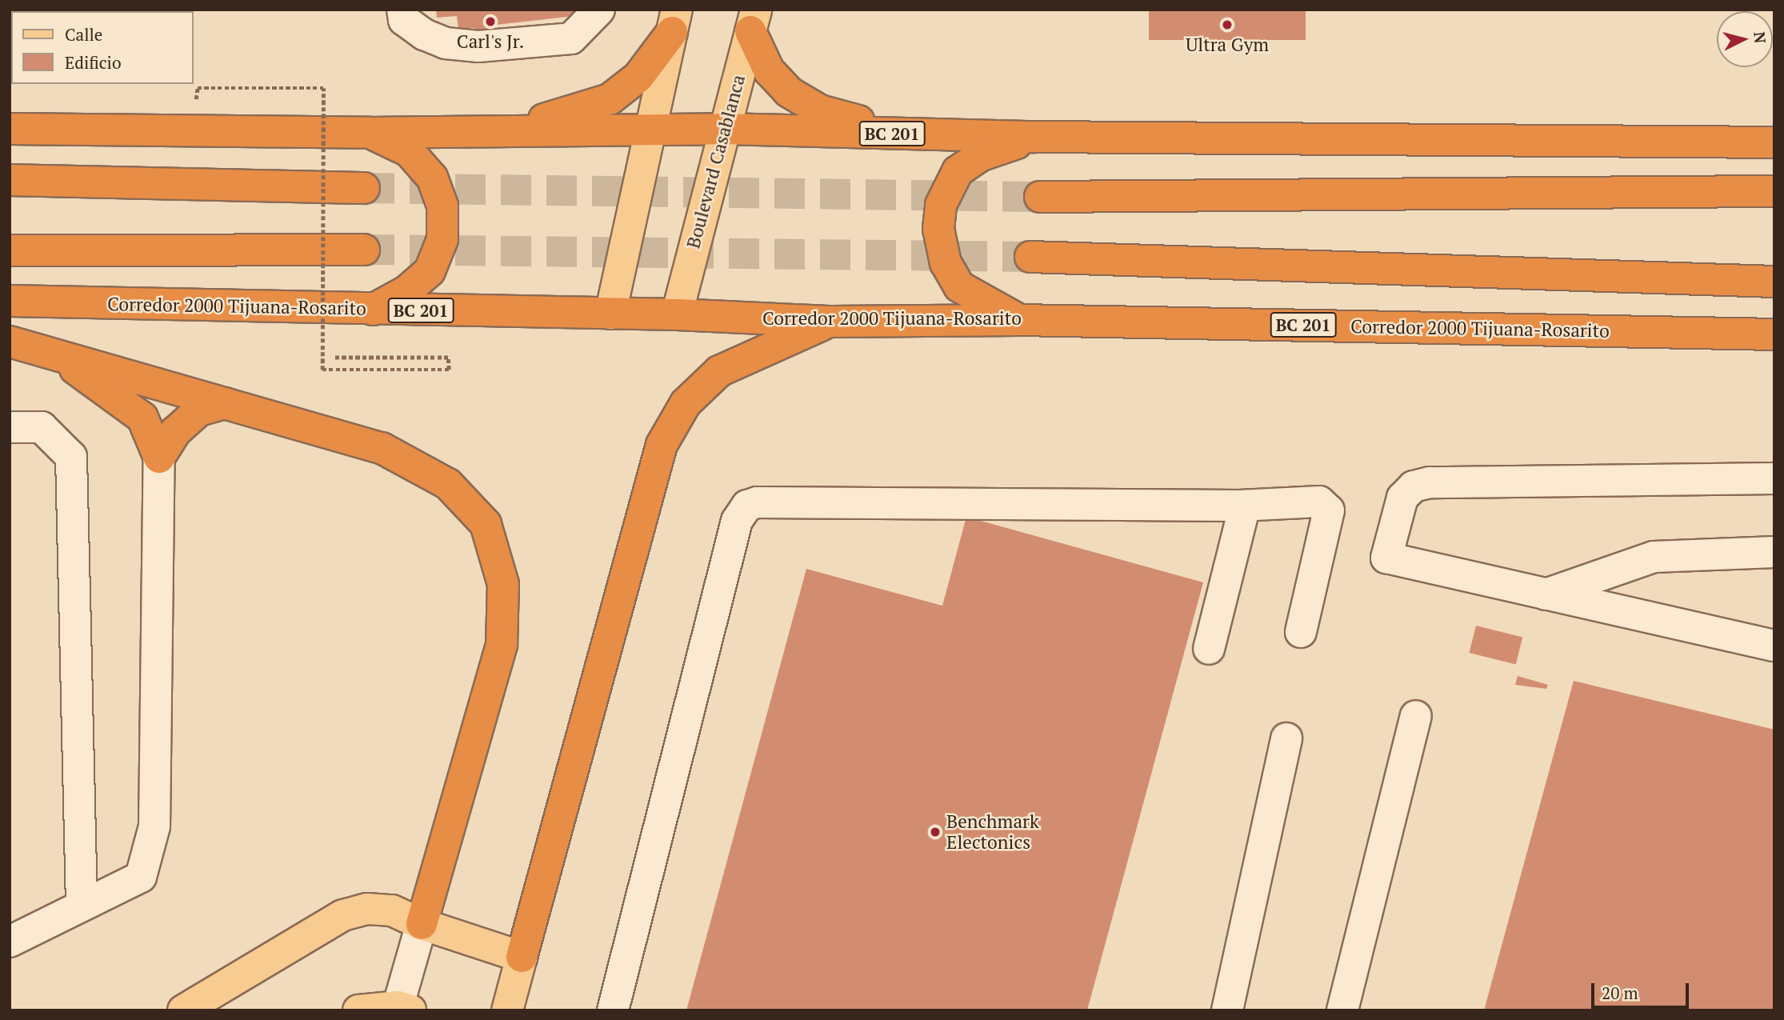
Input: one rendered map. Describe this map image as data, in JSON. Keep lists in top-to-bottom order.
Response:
{
  "streets": {
    "highway": ["BC 201", "Corredor 2000 Tijuana-Rosarito"],
    "main road": ["Boulevard Casablanca"]
  },
  "crossings": [
    ["BC 201", "Boulevard Casablanca"],
    ["Boulevard Casablanca", "Corredor 2000 Tijuana-Rosarito"]
  ],
  "places": ["Carl's Jr.", "Ultra Gym", "Benchmark Electonics"],
  "legend": ["Calle", "Edificio"],
  "scale_bar": "20 m",
  "north": "right"
}
